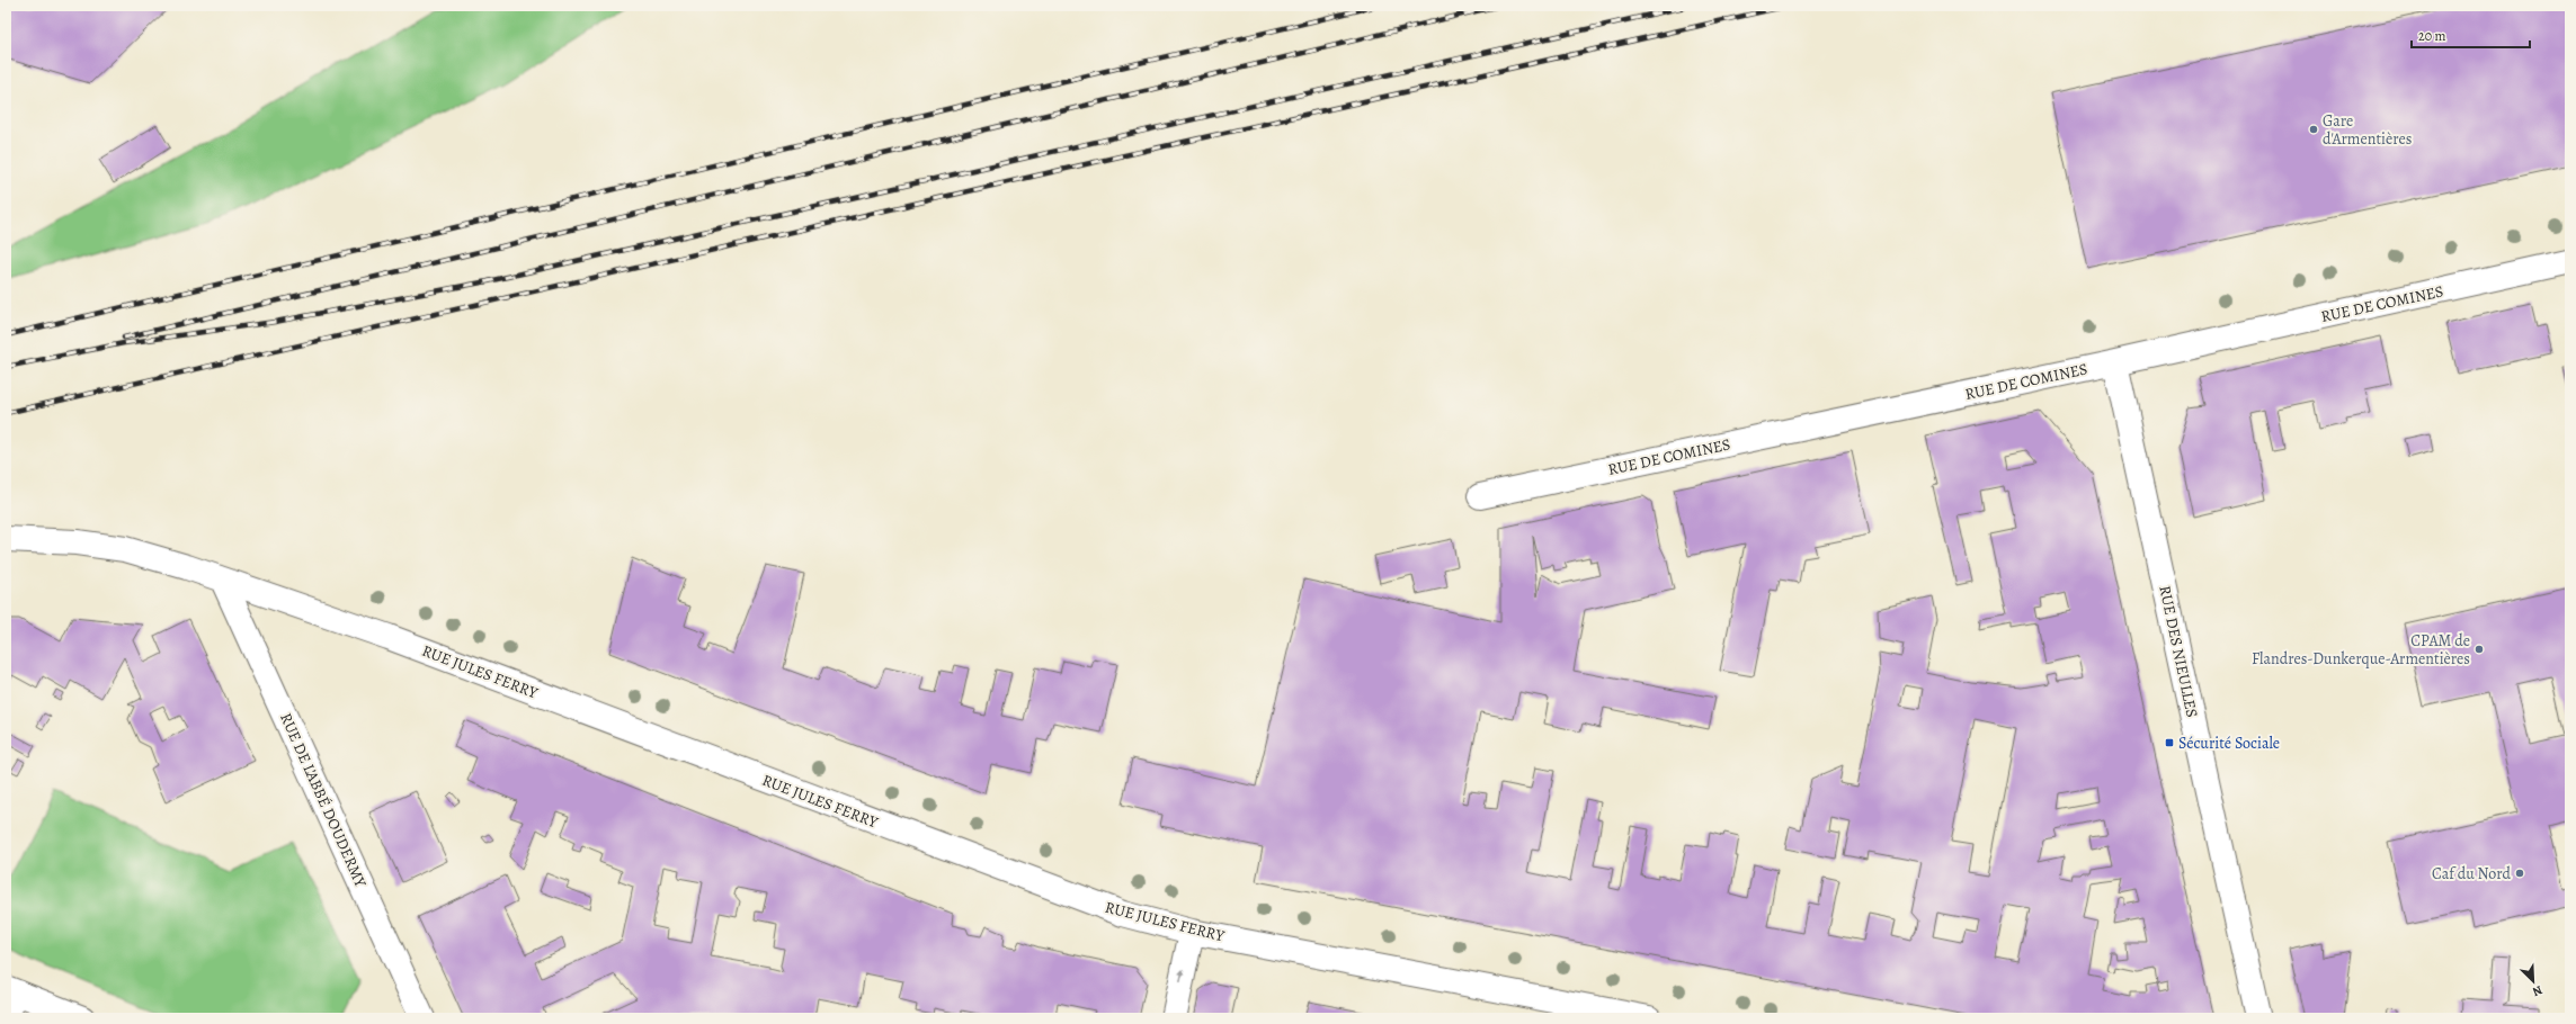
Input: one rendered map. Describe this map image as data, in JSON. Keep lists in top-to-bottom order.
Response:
{
  "streets": {
    "street": [
      "RUE DE COMINES",
      "RUE DES NIEULLES",
      "RUE JULES FERRY",
      "RUE DE L'ABBÉ DOUDERMY"
    ]
  },
  "crossings": [
    ["RUE DE COMINES", "RUE DES NIEULLES"],
    ["RUE JULES FERRY", "RUE DE L'ABBÉ DOUDERMY"]
  ],
  "places": {
    "other": ["Gare d'Armentières", "CPAM de Flandres-Dunkerque-Armentières", "Caf du Nord"],
    "transit": ["Sécurité Sociale"]
  },
  "scale_bar": "20 m",
  "north": "bottom right"
}
